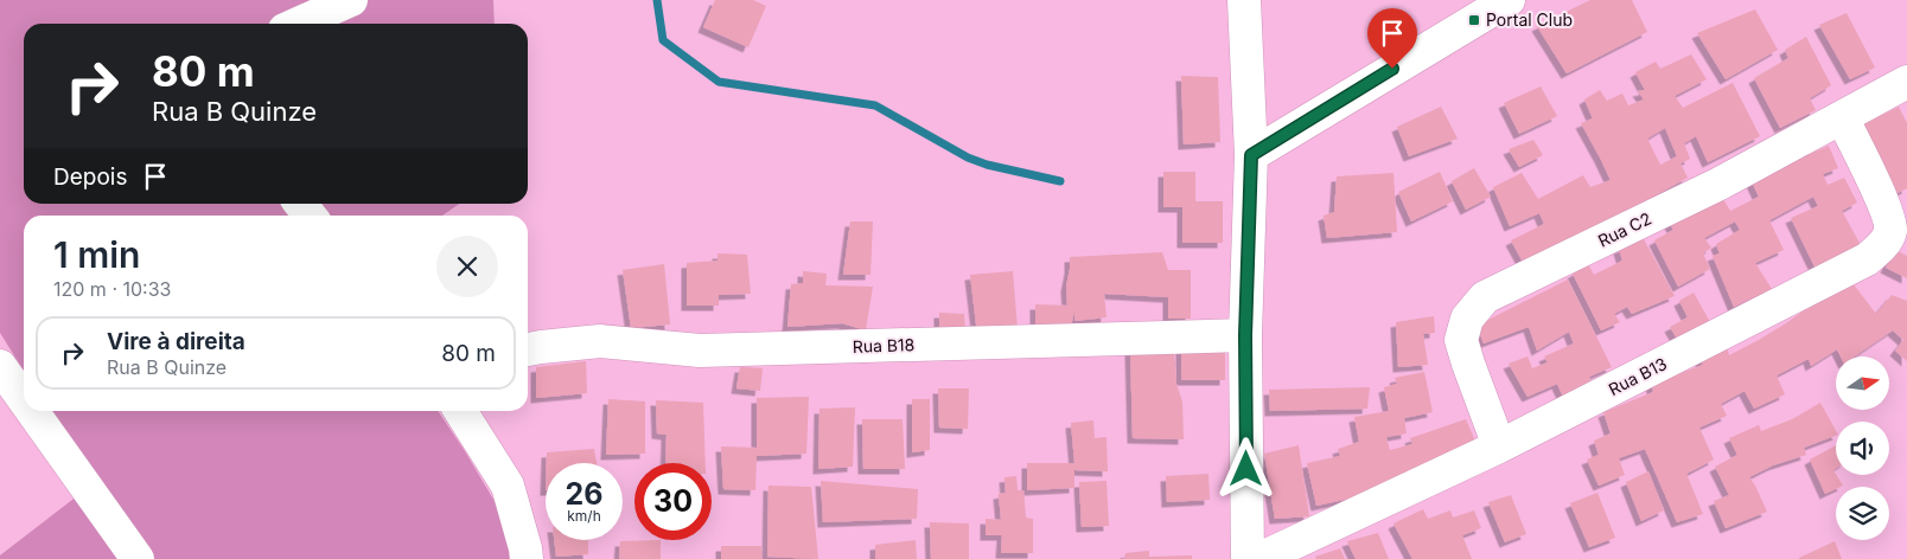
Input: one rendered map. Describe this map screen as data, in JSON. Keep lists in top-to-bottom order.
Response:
{
  "streets": {
    "street": ["Rua C2", "Rua B18", "Rua B13"]
  },
  "crossings": [
    ["Rua C2", "Rua B13"]
  ],
  "places": {
    "transit": ["Portal Club"]
  },
  "north": "right",
  "page": {
    "turn": ["80 m", "Rua B Quinze"],
    "then": "Depois",
    "heading": ["1 min", "120 m · 10:33"],
    "list": [
      {
        "name": "Vire à direita",
        "note": "Rua B Quinze",
        "value": "80 m"
      }
    ],
    "speed": "26 km/h",
    "limit": "30"
  }
}
